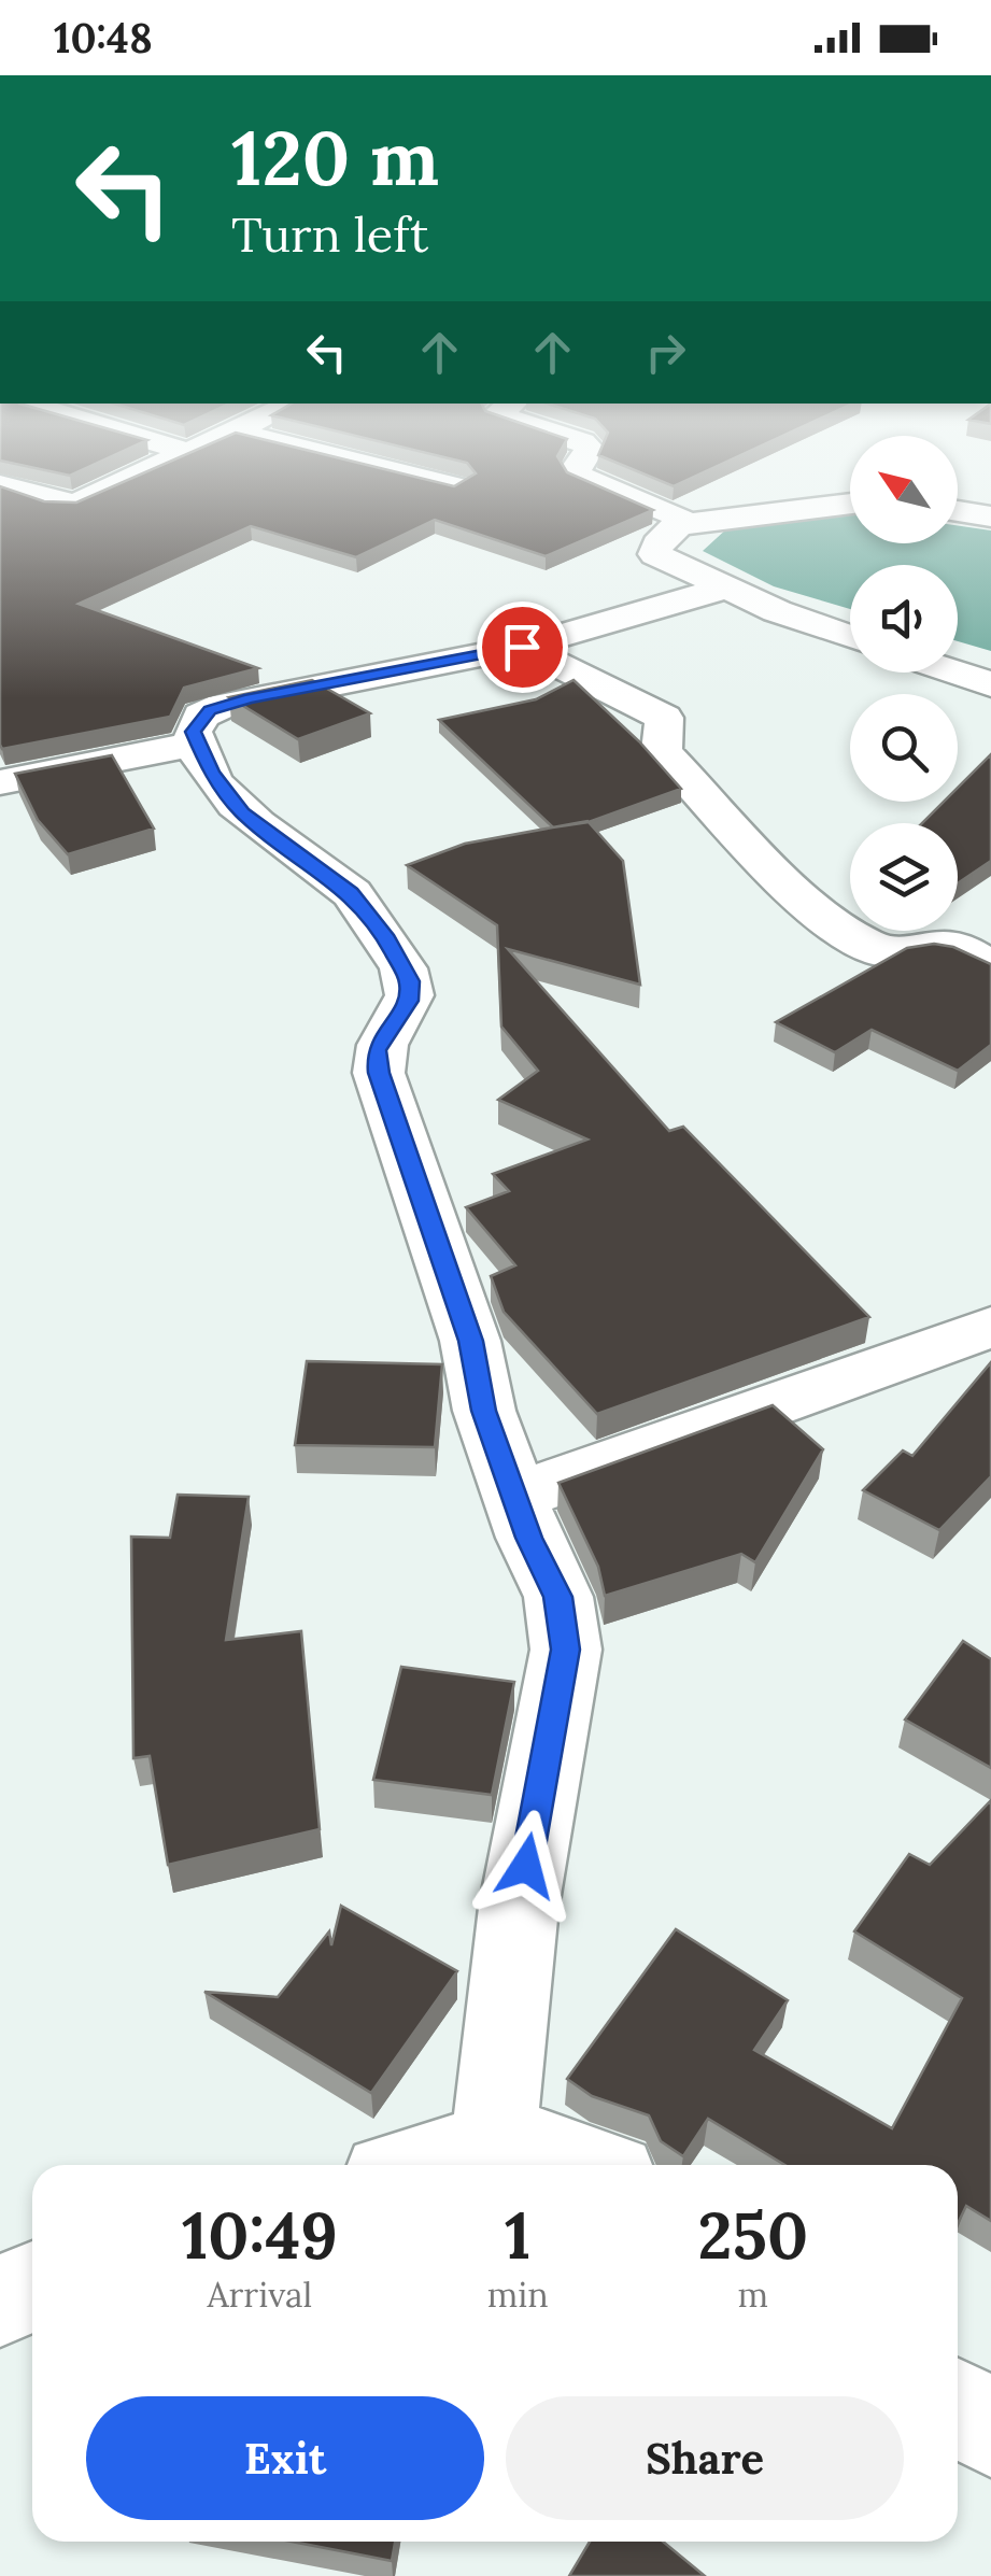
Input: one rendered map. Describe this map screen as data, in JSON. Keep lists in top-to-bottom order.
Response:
{
  "north": "top left",
  "page": {
    "status": "10:48",
    "turn": ["120 m", "Turn left"],
    "eta": [
      "10:49",
      "Arrival",
      "1",
      "min",
      "250",
      "m"
    ],
    "buttons": ["Exit", "Share"]
  }
}
